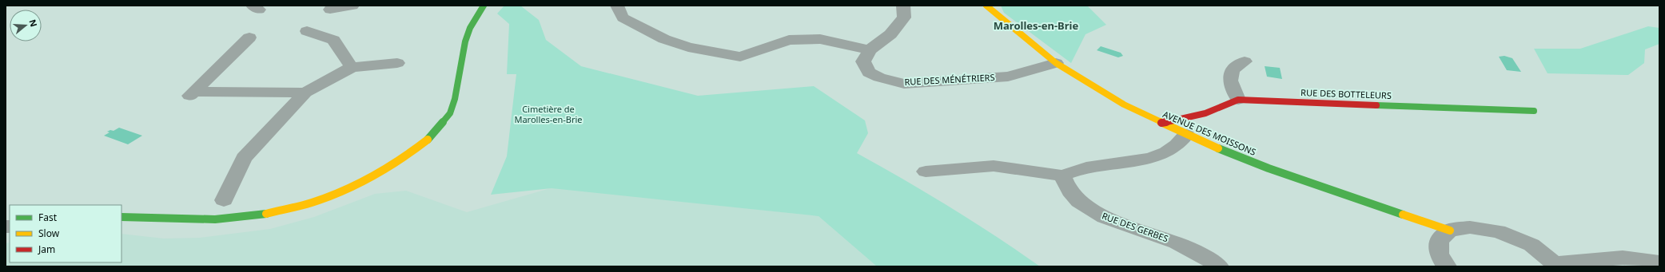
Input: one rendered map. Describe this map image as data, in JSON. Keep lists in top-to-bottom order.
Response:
{
  "streets": {
    "street": [
      "RUE DES MÉNÉTRIERS",
      "RUE DES BOTTELEURS",
      "AVENUE DES MOISSONS",
      "RUE DES GERBES"
    ]
  },
  "crossings": [
    ["RUE DES MÉNÉTRIERS", "AVENUE DES MOISSONS"],
    ["RUE DES BOTTELEURS", "AVENUE DES MOISSONS"]
  ],
  "districts": ["Marolles-en-Brie"],
  "parks": ["Cimetière de Marolles-en-Brie"],
  "legend": ["Fast", "Slow", "Jam"],
  "north": "right"
}
